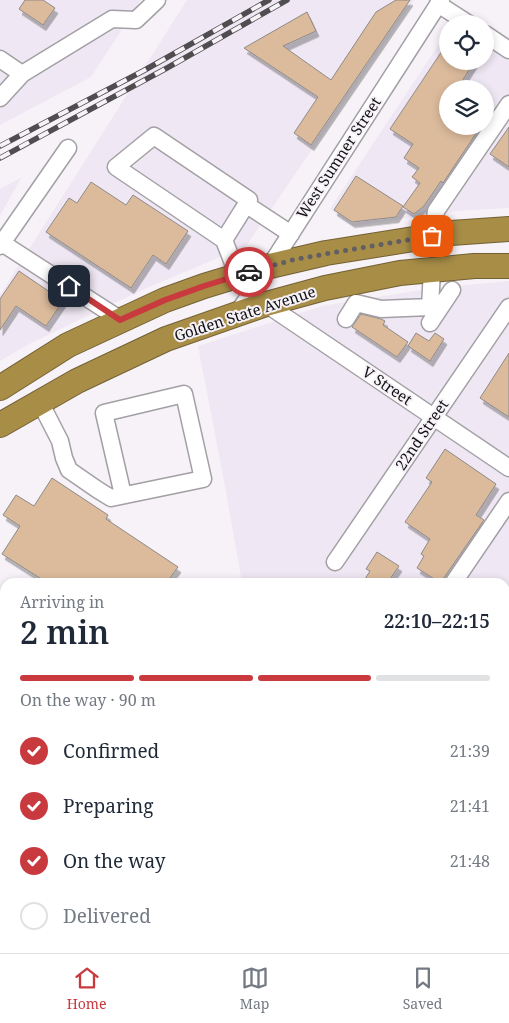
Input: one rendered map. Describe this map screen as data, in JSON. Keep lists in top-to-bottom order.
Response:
{
  "streets": {
    "highway": ["Golden State Avenue"],
    "street": ["West Sumner Street", "V Street", "22nd Street"]
  },
  "crossings": [
    ["West Sumner Street", "Golden State Avenue"],
    ["Golden State Avenue", "V Street"],
    ["V Street", "22nd Street"]
  ],
  "page": {
    "heading": ["2 min", "Arriving in", "22:10–22:15"],
    "bar": "On the way · 90 m",
    "list": [
      ["Confirmed", "21:39"],
      ["Preparing", "21:41"],
      ["On the way", "21:48"],
      "Delivered"
    ],
    "tabs": ["Home", "Map", "Saved"]
  }
}
